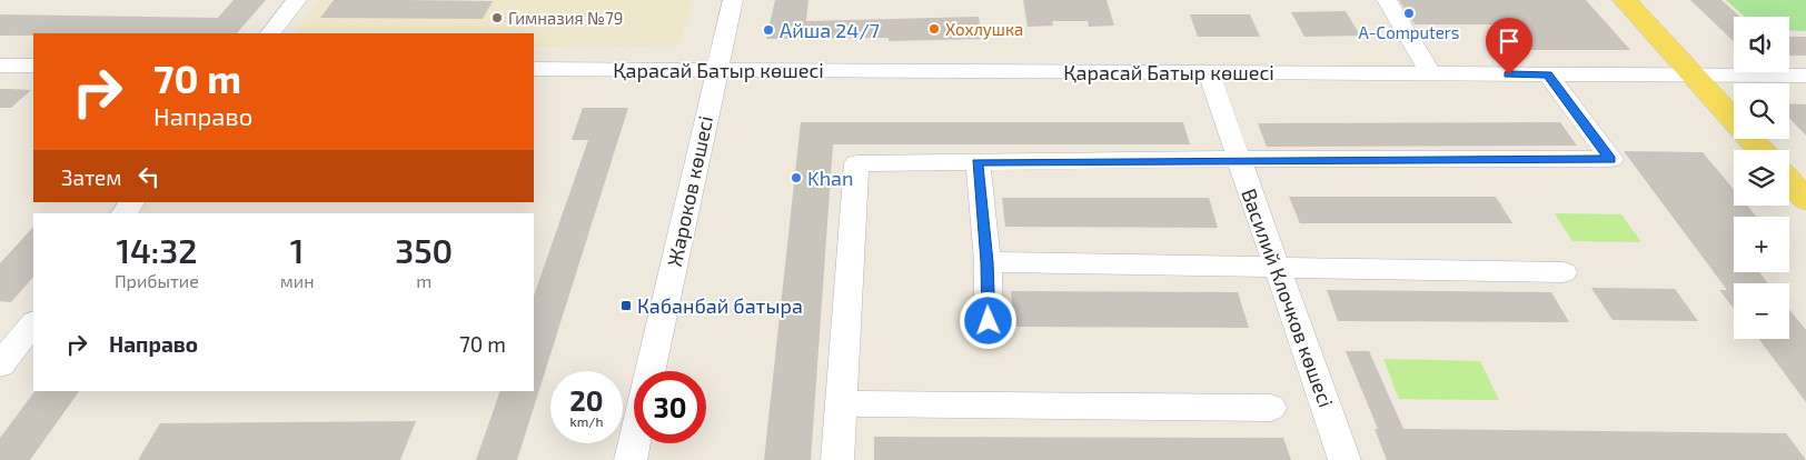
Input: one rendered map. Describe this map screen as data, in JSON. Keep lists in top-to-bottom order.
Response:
{
  "streets": {
    "street": ["Қарасай Батыр көшесі", "Жароков көшесі", "Василий Клочков көшесі"]
  },
  "crossings": [
    ["Қарасай Батыр көшесі", "Жароков көшесі"],
    ["Қарасай Батыр көшесі", "Василий Клочков көшесі"]
  ],
  "places": {
    "other": [
      "A-Computers",
      "Гимназия №79",
      "Хохлушка",
      "Айша 24/7",
      "Khan"
    ],
    "transit": ["Кабанбай батыра"]
  },
  "page": {
    "map_buttons": ["+", "−"],
    "turn": ["70 m", "Направо"],
    "then": "Затем",
    "eta": [
      "14:32",
      "Прибытие",
      "1",
      "мин",
      "350",
      "m"
    ],
    "list": [
      {
        "name": "Направо",
        "value": "70 m"
      }
    ],
    "speed": "20 km/h",
    "limit": "30"
  }
}
